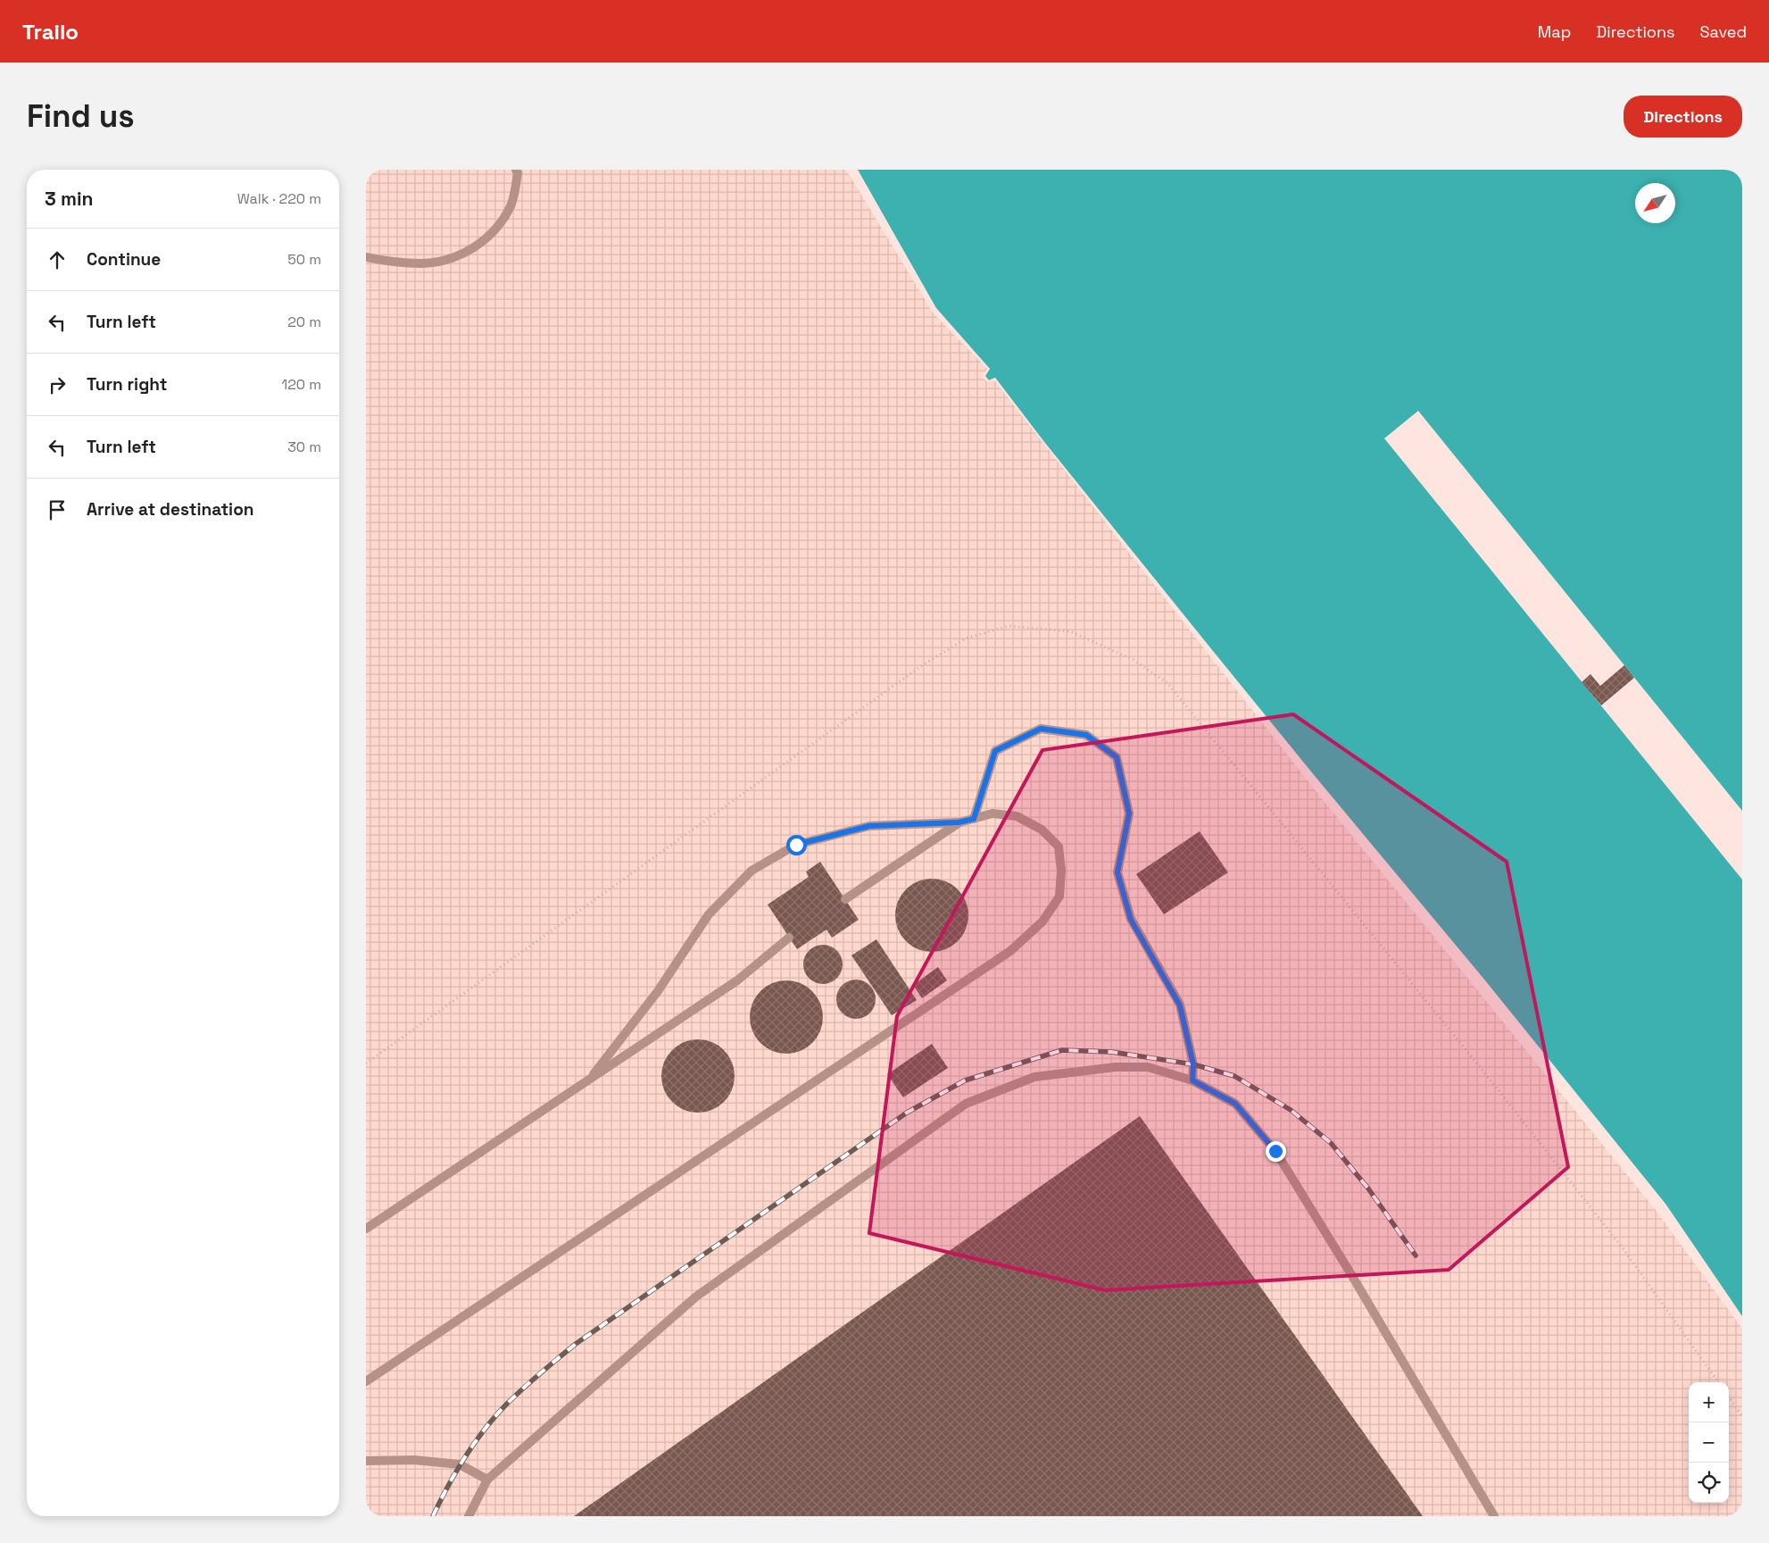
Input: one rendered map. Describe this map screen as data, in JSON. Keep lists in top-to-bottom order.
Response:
{
  "north": "bottom left",
  "page": {
    "header": "Trailo",
    "nav": ["Map", "Directions", "Saved"],
    "buttons": "Directions",
    "title": "Find us",
    "heading": ["3 min", "Walk · 220 m"],
    "list": [
      ["Continue", "50 m"],
      ["Turn left", "20 m"],
      ["Turn right", "120 m"],
      ["Turn left", "30 m"],
      "Arrive at destination"
    ],
    "map_buttons": ["+", "−"]
  }
}
